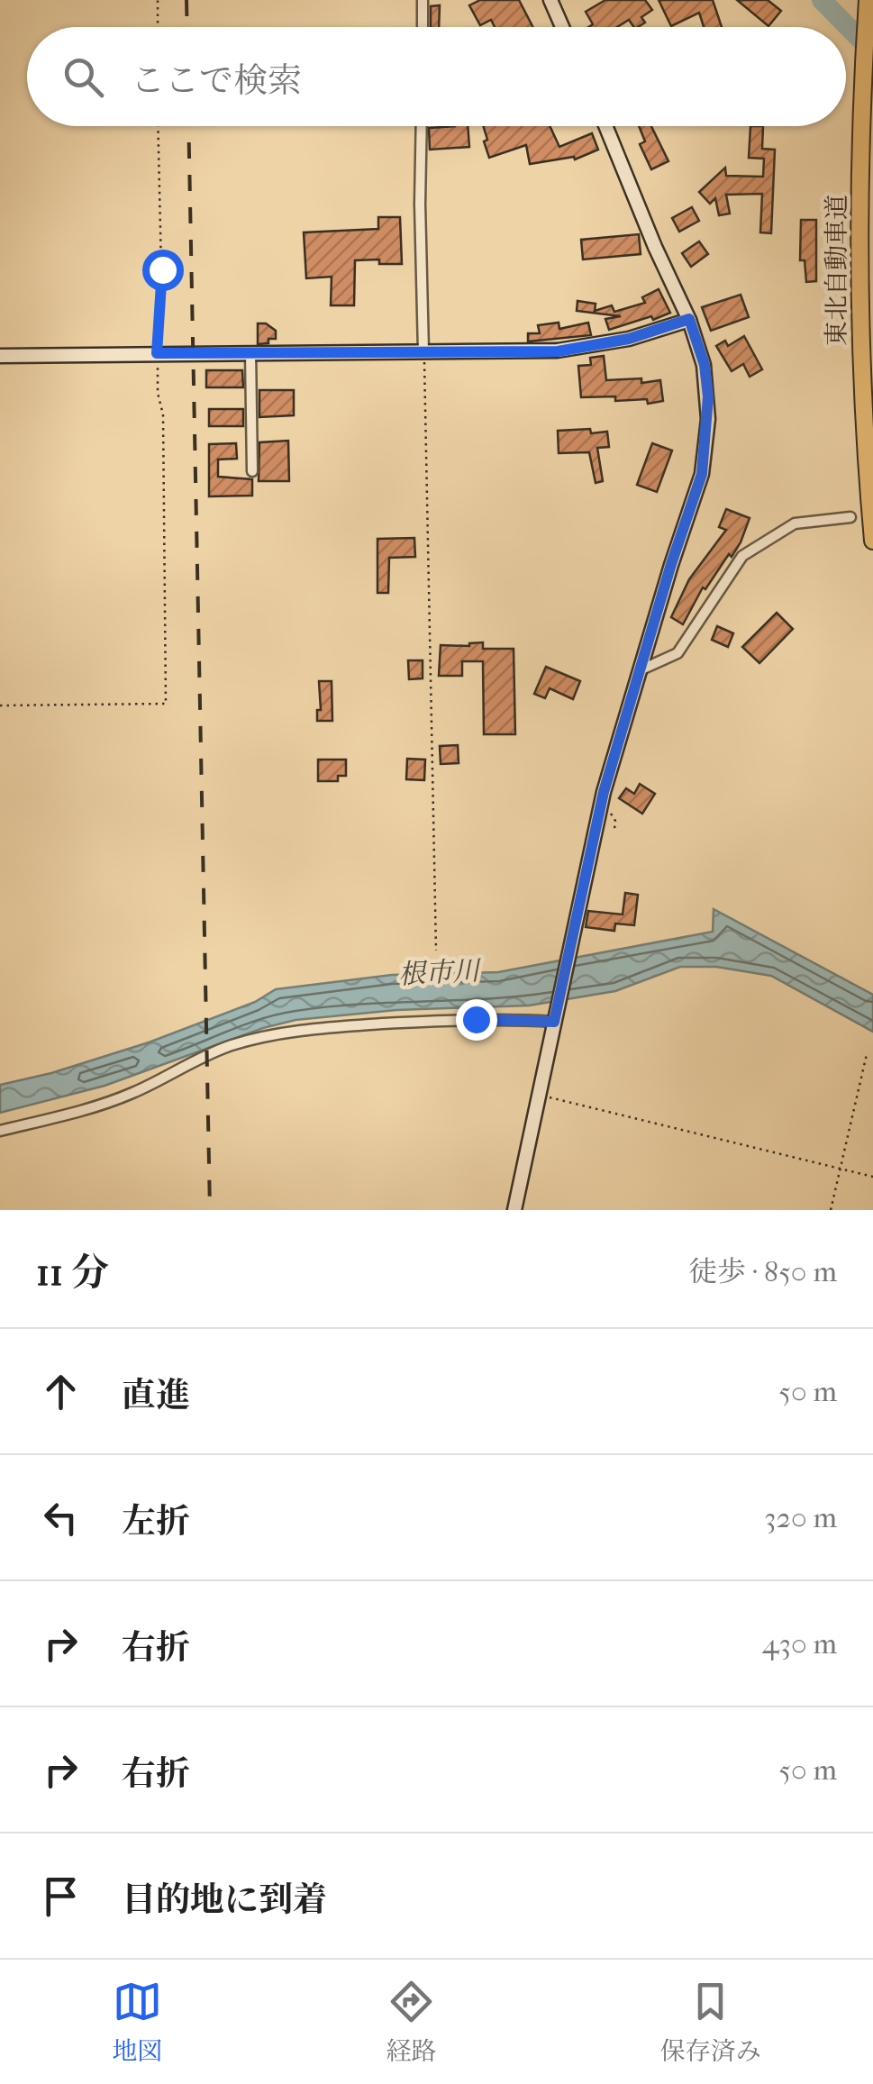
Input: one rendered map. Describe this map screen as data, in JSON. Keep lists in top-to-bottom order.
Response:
{
  "streets": {
    "highway": ["東北自動車道"]
  },
  "water": ["根市川"],
  "page": {
    "search": "ここで検索",
    "heading": ["11 分", "徒歩 · 850 m"],
    "list": [
      ["直進", "50 m"],
      ["左折", "320 m"],
      ["右折", "430 m"],
      ["右折", "50 m"],
      "目的地に到着"
    ],
    "nav": ["地図", "経路", "保存済み"]
  }
}
